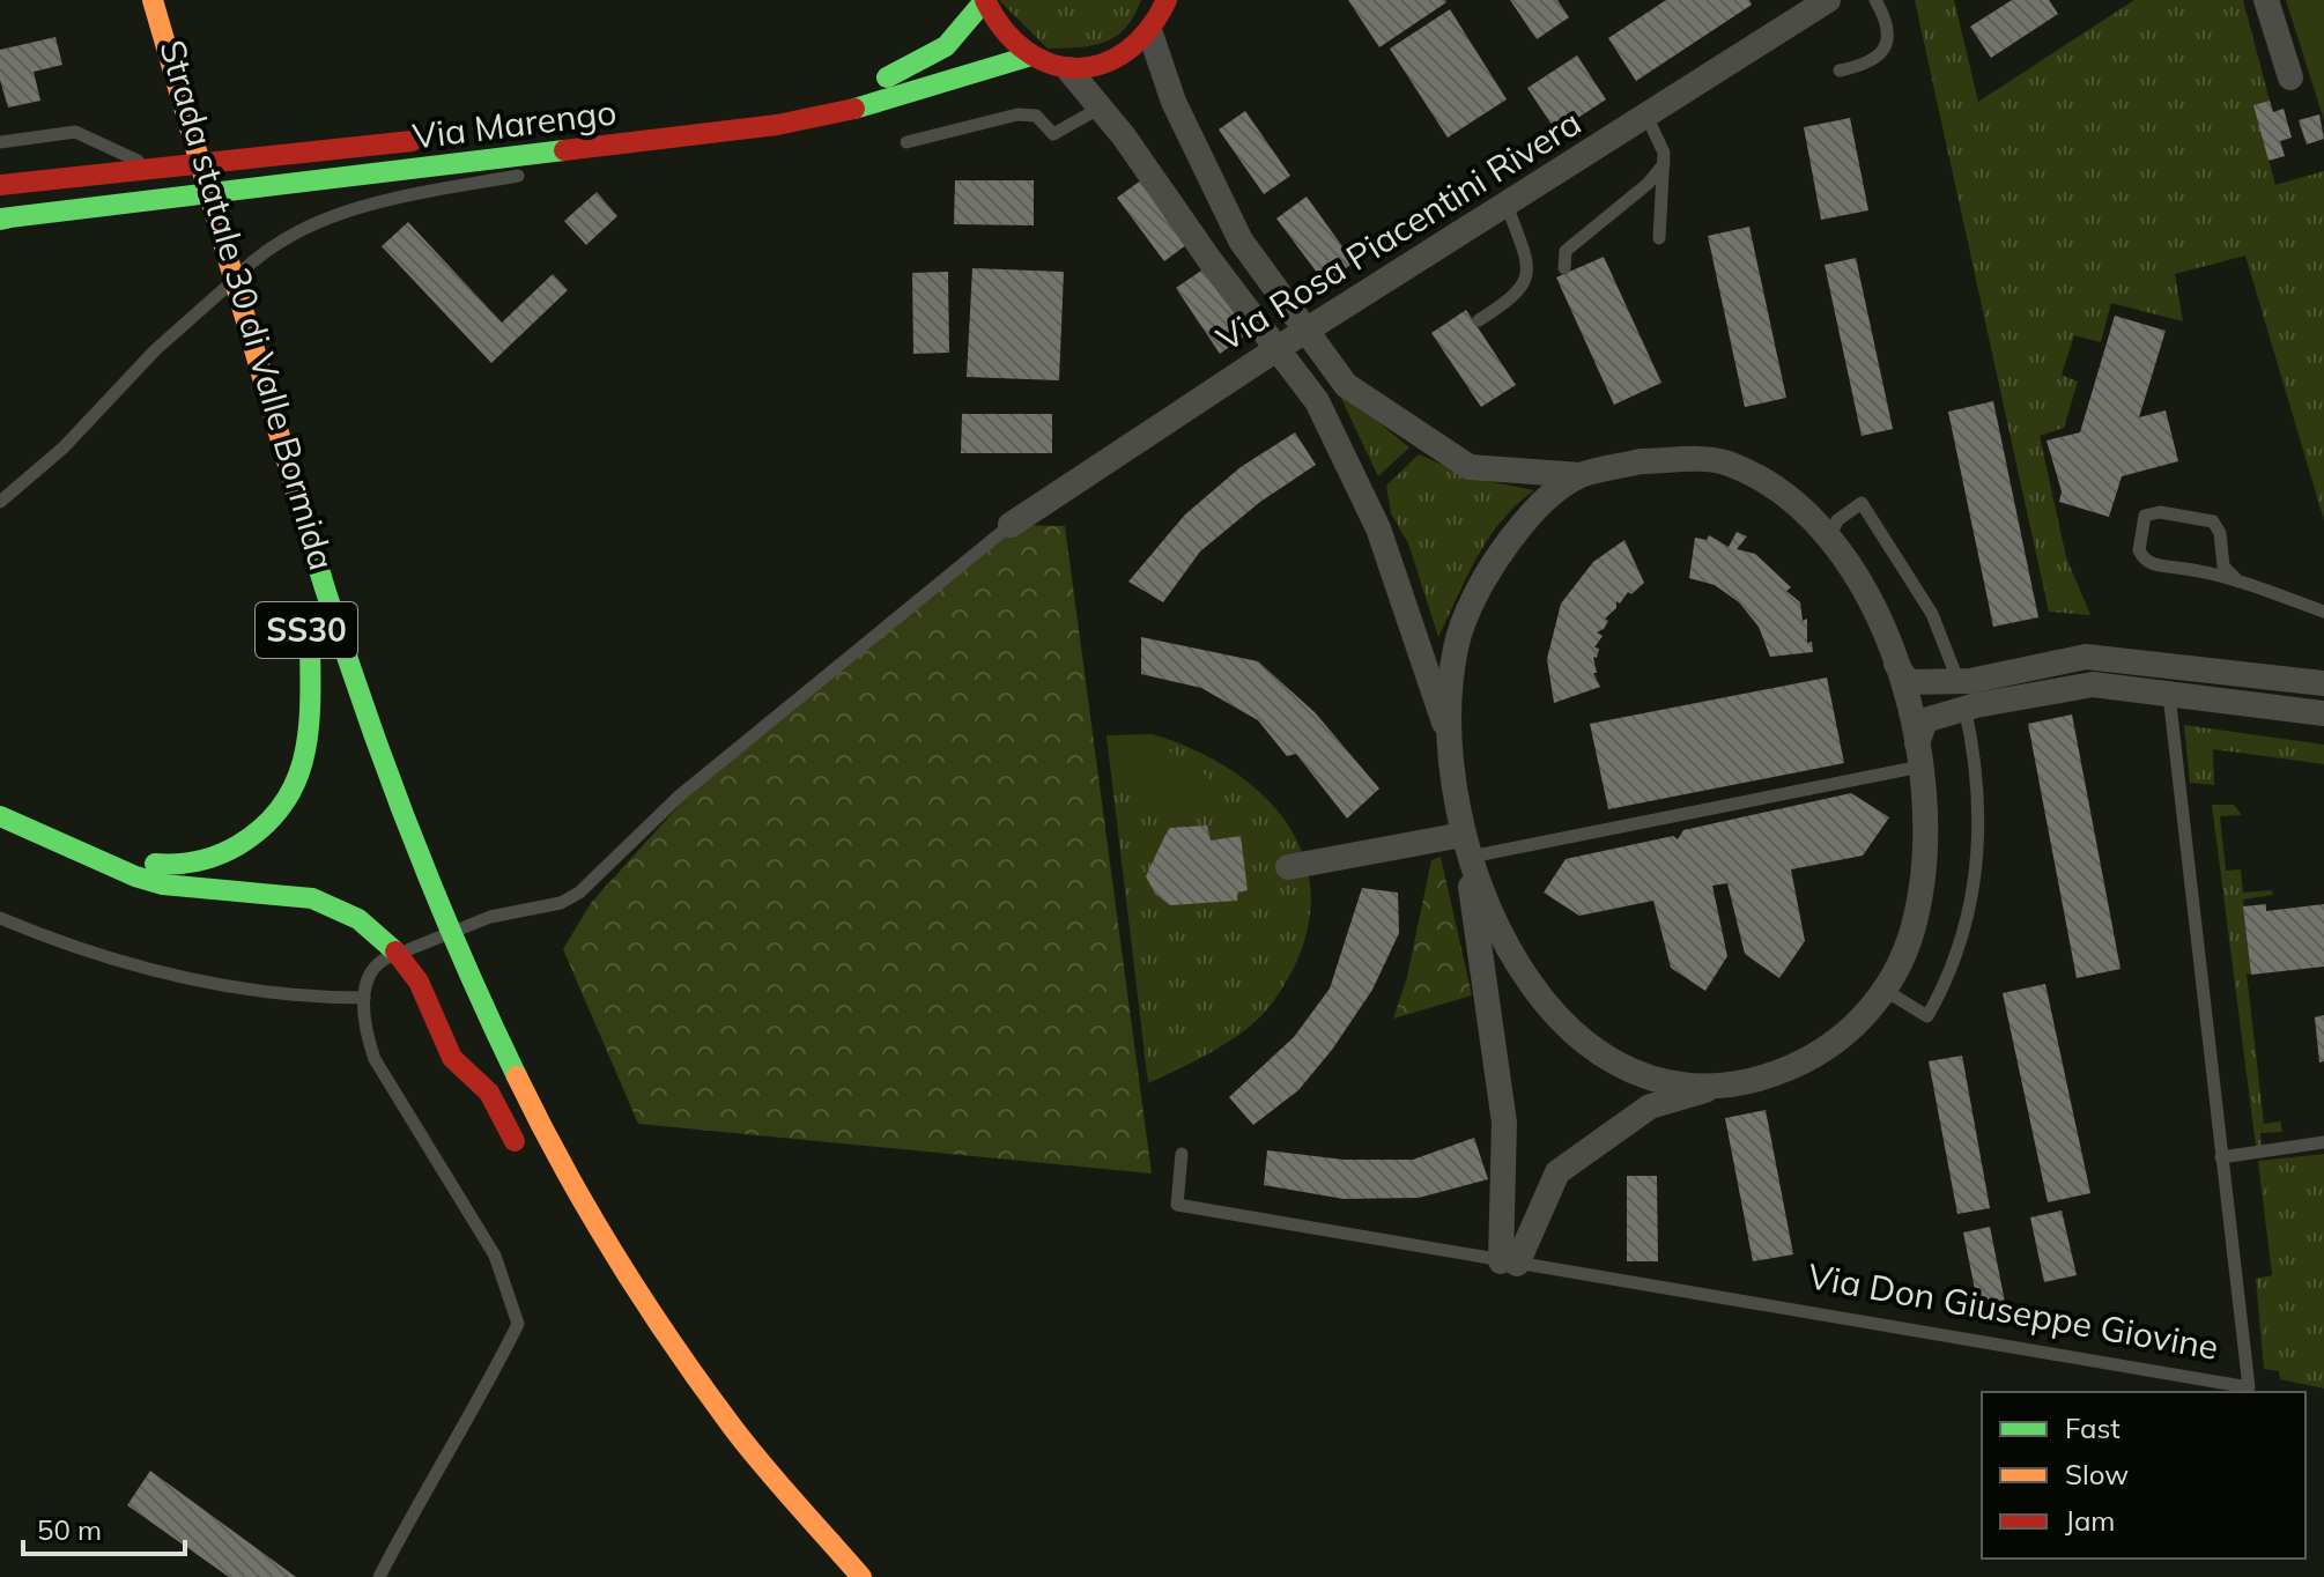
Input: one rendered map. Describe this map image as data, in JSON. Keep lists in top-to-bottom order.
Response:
{
  "streets": {
    "main road": ["Via Marengo", "Strada statale 30 di Valle Bormida", "SS30"],
    "street": ["Via Rosa Piacentini Rivera"],
    "lane": ["Via Don Giuseppe Giovine"]
  },
  "legend": ["Fast", "Slow", "Jam"],
  "scale_bar": "50 m"
}
